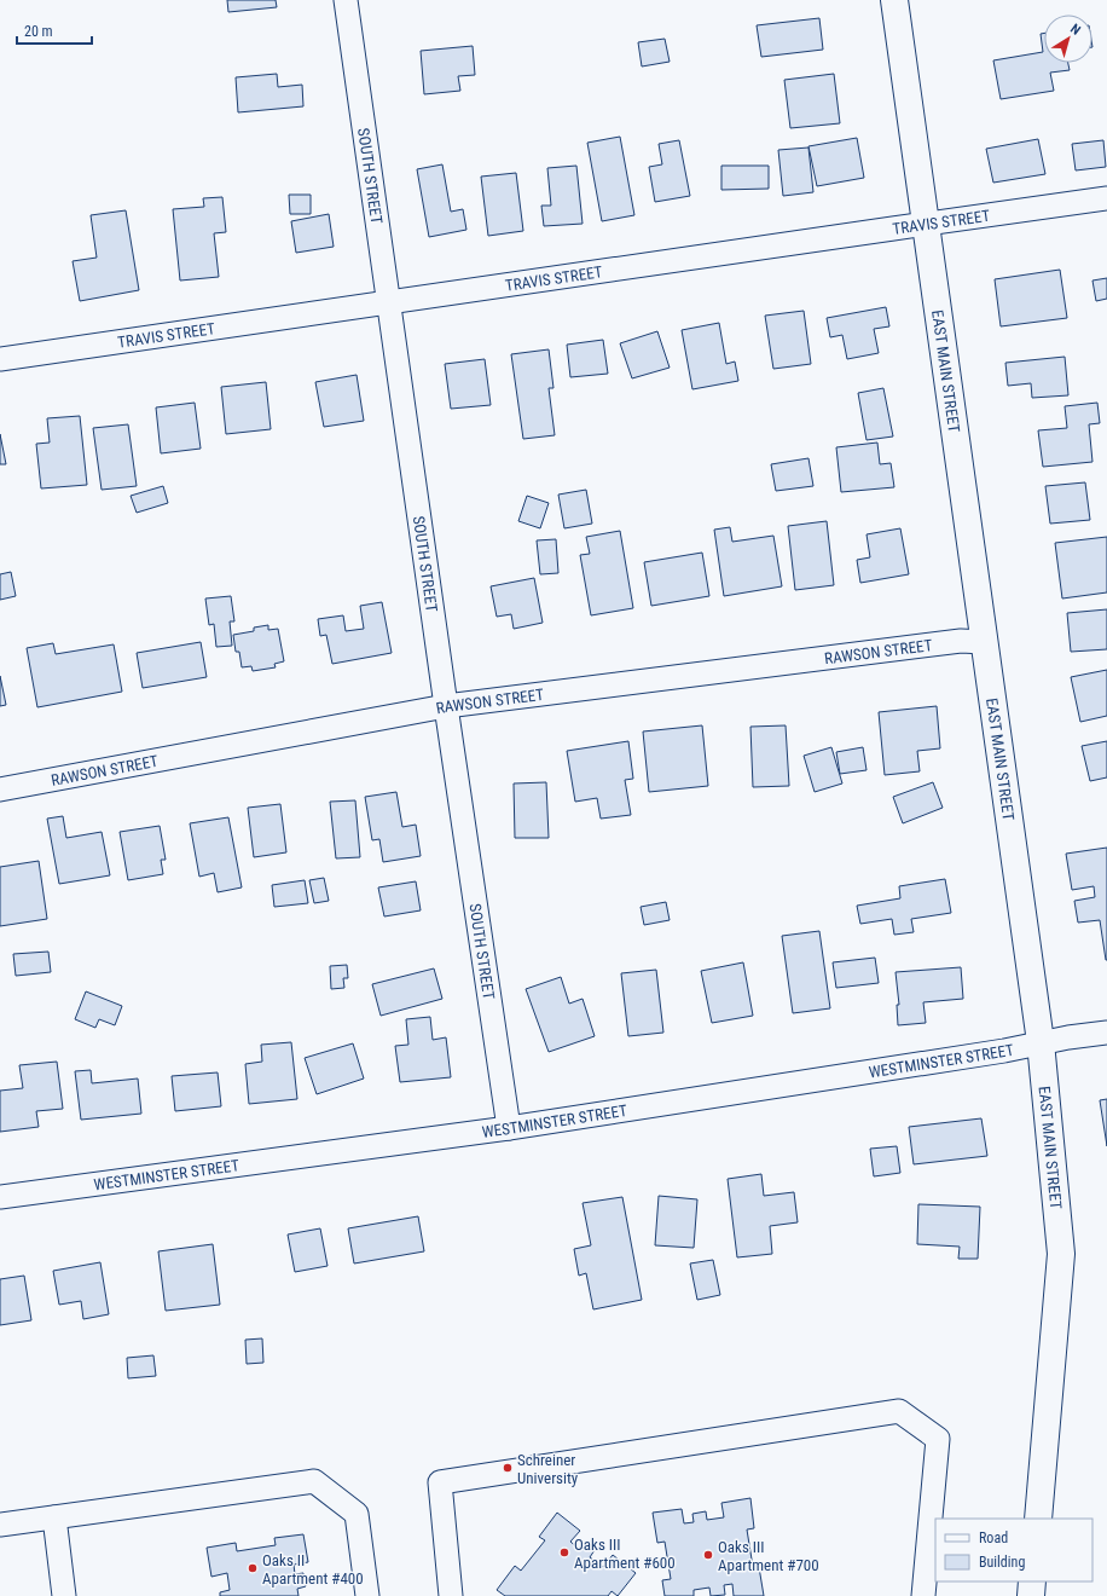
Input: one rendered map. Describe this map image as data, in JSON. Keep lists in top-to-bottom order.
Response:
{
  "streets": {
    "street": [
      "SOUTH STREET",
      "TRAVIS STREET",
      "EAST MAIN STREET",
      "RAWSON STREET",
      "WESTMINSTER STREET"
    ]
  },
  "crossings": [
    ["SOUTH STREET", "TRAVIS STREET"],
    ["SOUTH STREET", "RAWSON STREET"],
    ["SOUTH STREET", "WESTMINSTER STREET"],
    ["TRAVIS STREET", "EAST MAIN STREET"],
    ["EAST MAIN STREET", "RAWSON STREET"],
    ["EAST MAIN STREET", "WESTMINSTER STREET"]
  ],
  "places": [
    "Schreiner University",
    "Oaks III Apartment #600",
    "Oaks III Apartment #700",
    "Oaks II Apartment #400"
  ],
  "legend": ["Road", "Building"],
  "scale_bar": "20 m",
  "north": "top right"
}
